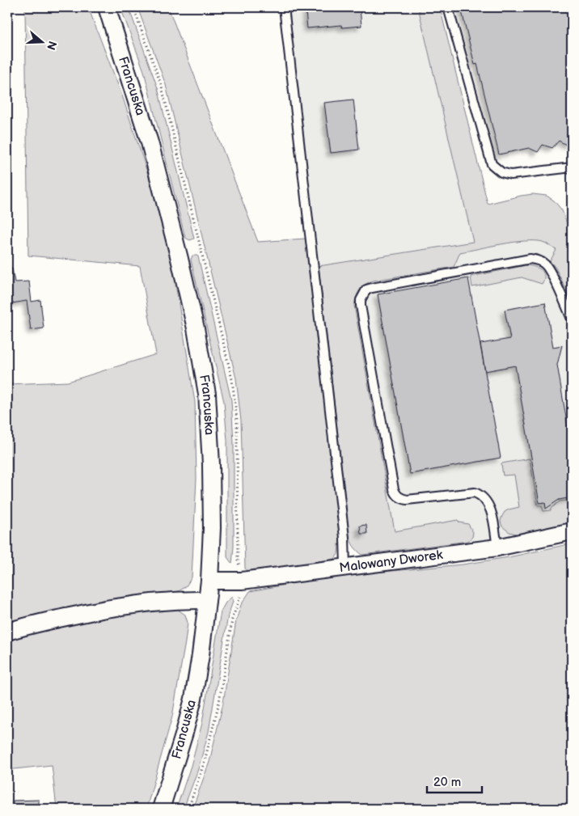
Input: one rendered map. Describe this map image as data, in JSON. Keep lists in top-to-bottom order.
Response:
{
  "streets": {
    "street": ["Francuska", "Malowany Dworek"]
  },
  "crossings": [
    ["Francuska", "Malowany Dworek"]
  ],
  "scale_bar": "20 m",
  "north": "right"
}
